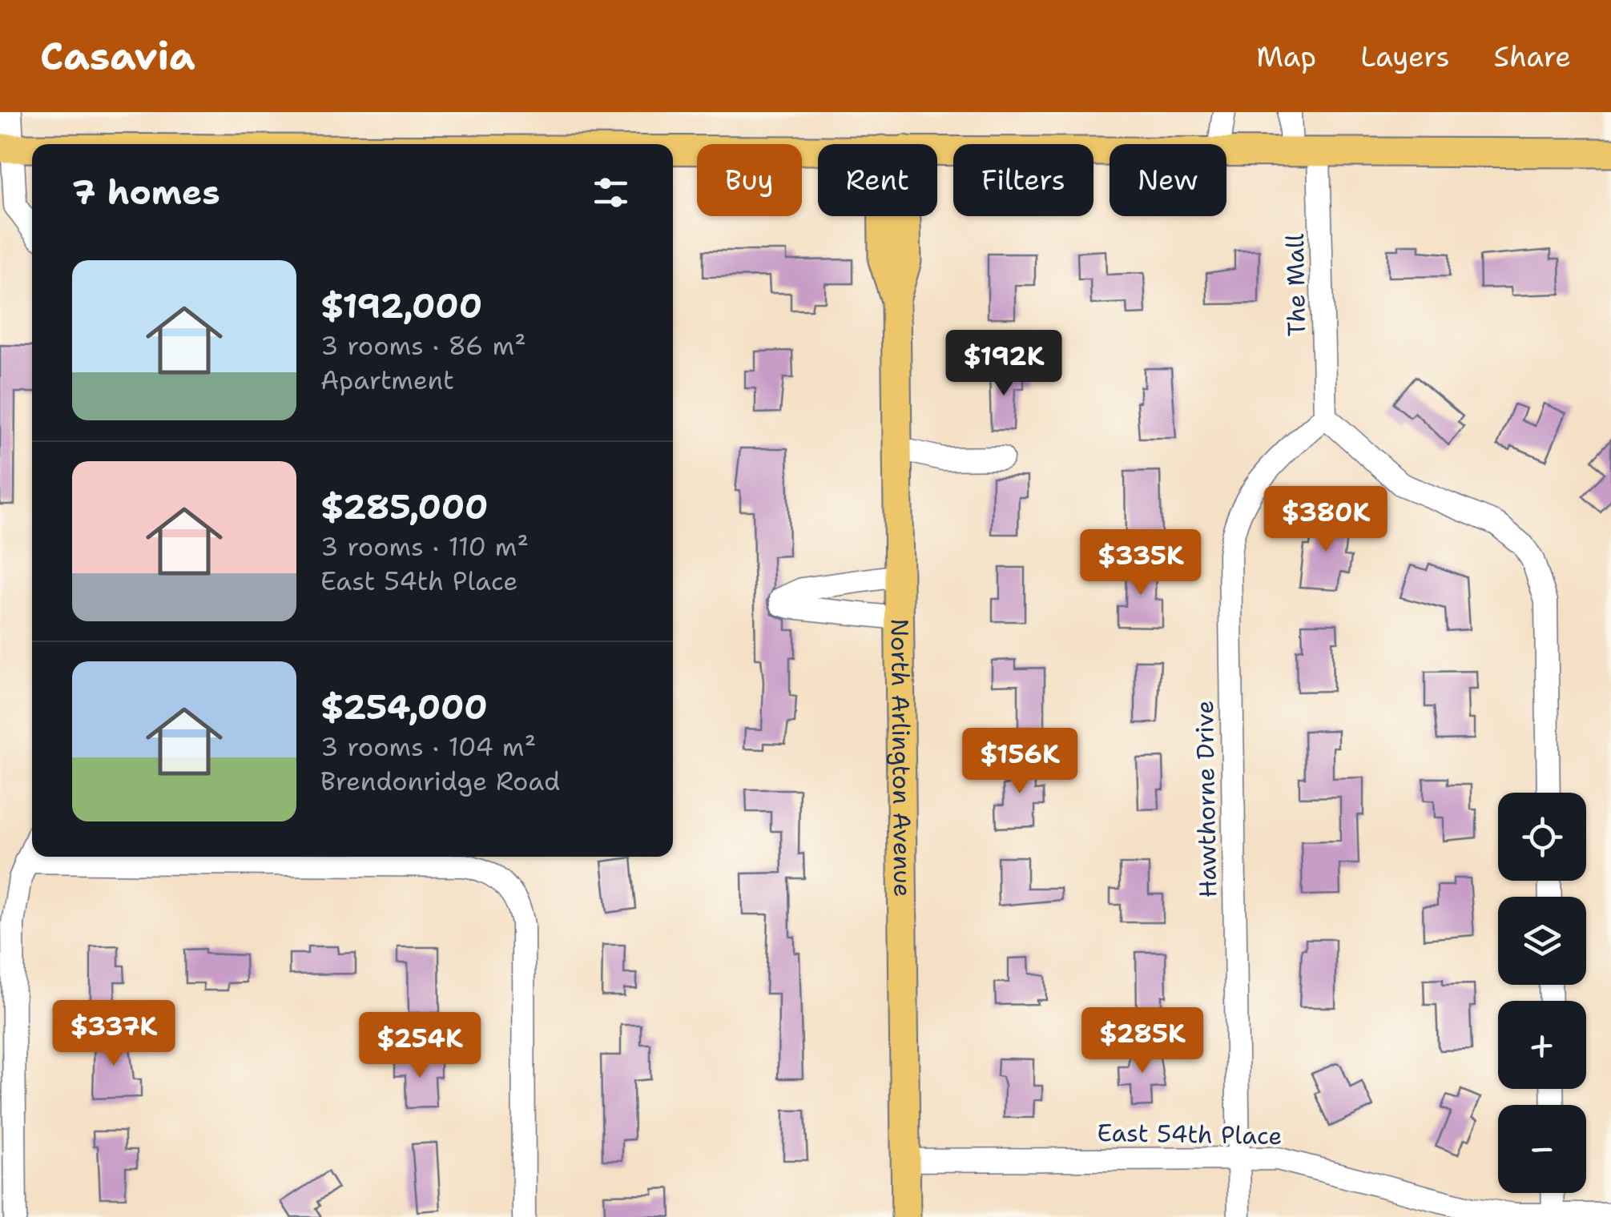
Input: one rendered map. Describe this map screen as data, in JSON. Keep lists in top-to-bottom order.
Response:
{
  "streets": {
    "main road": ["North Arlington Avenue"],
    "street": ["The Mall", "Hawthorne Drive", "East 54th Place"]
  },
  "crossings": [
    ["The Mall", "Hawthorne Drive"],
    ["North Arlington Avenue", "East 54th Place"],
    ["Hawthorne Drive", "East 54th Place"]
  ],
  "page": {
    "header": "Casavia",
    "nav": ["Map", "Layers", "Share"],
    "chip": [
      "Buy",
      "Rent",
      "Filters",
      "New"
    ],
    "heading": "7 homes",
    "list": [
      {
        "name": "$192,000",
        "note": "3 rooms · 86 m² · Apartment"
      },
      {
        "name": "$285,000",
        "note": "3 rooms · 110 m² · East 54th Place"
      },
      {
        "name": "$254,000",
        "note": "3 rooms · 104 m² · Brendonridge Road"
      }
    ],
    "price": [
      "$192K",
      "$380K",
      "$335K",
      "$156K",
      "$337K",
      "$285K",
      "$254K"
    ],
    "map_buttons": ["+", "−"]
  }
}
